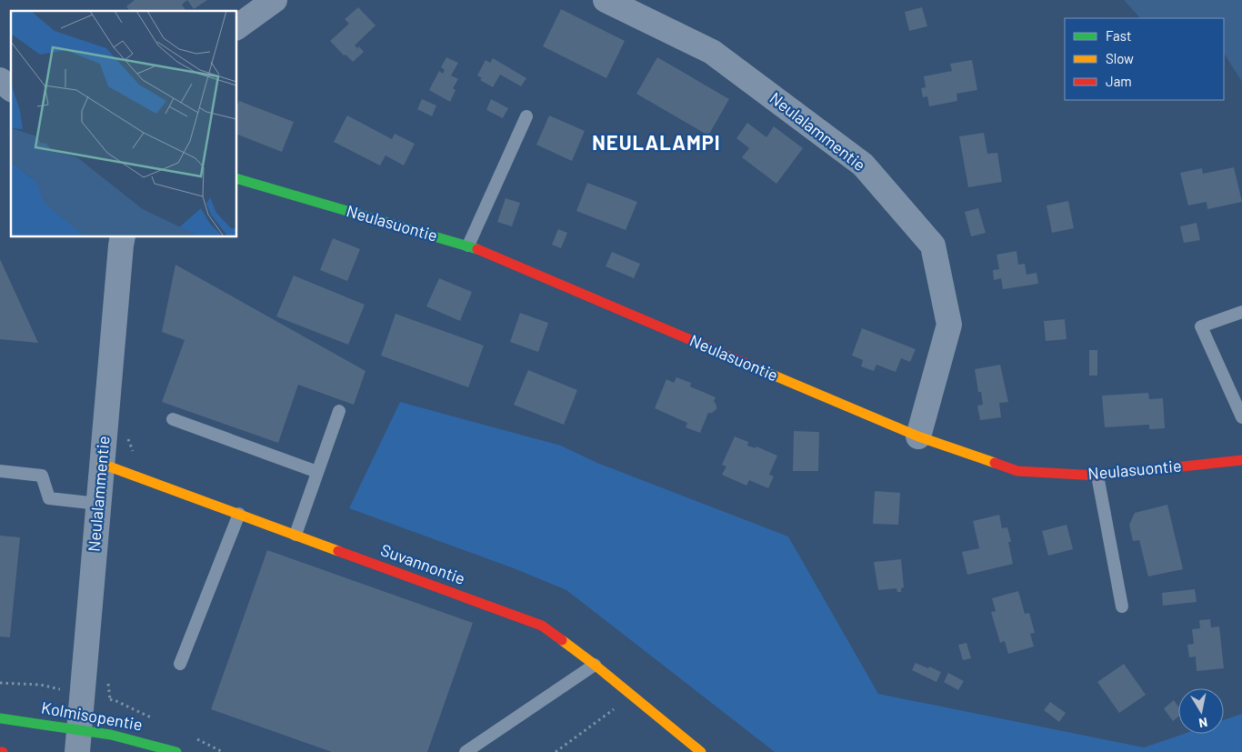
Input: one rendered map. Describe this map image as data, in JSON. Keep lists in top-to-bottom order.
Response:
{
  "streets": {
    "street": [
      "Neulalammentie",
      "Neulasuontie",
      "Suvannontie",
      "Kolmisopentie"
    ]
  },
  "crossings": [
    ["Neulalammentie", "Neulasuontie"],
    ["Neulalammentie", "Suvannontie"],
    ["Neulalammentie", "Kolmisopentie"]
  ],
  "districts": ["NEULALAMPI"],
  "legend": ["Fast", "Slow", "Jam"],
  "north": "bottom"
}
